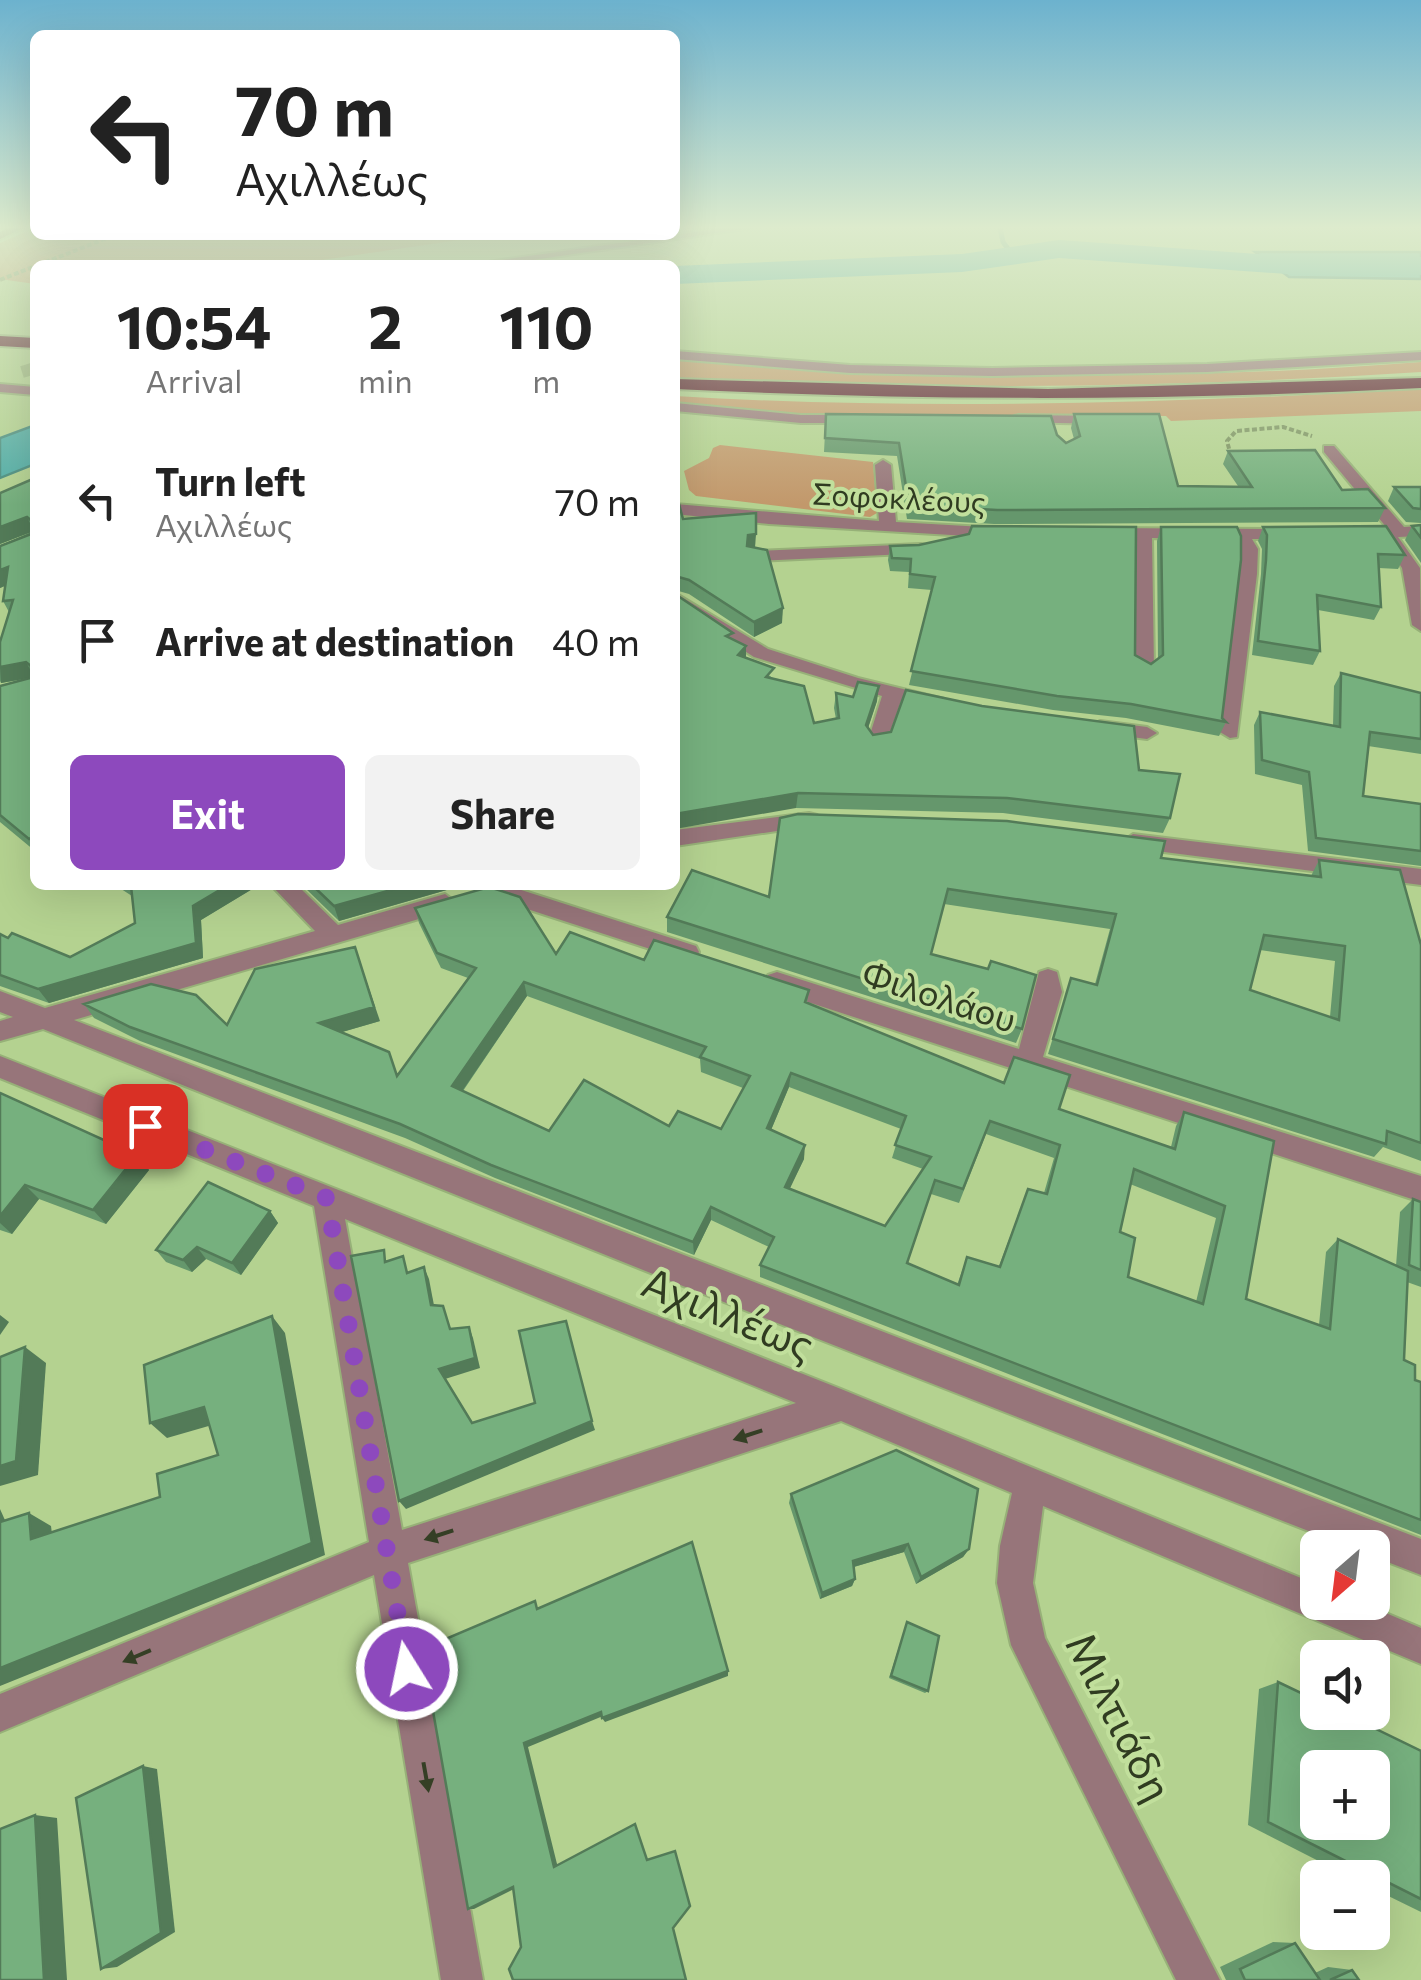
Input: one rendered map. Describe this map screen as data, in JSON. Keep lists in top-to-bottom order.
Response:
{
  "streets": {
    "street": [
      "Σοφοκλέους",
      "Φιλολάου",
      "Αχιλλέως",
      "Μιλτιάδη"
    ]
  },
  "crossings": [
    ["Αχιλλέως", "Μιλτιάδη"]
  ],
  "north": "bottom left",
  "page": {
    "turn": ["70 m", "Αχιλλέως"],
    "eta": [
      "10:54",
      "Arrival",
      "2",
      "min",
      "110",
      "m"
    ],
    "list": [
      {
        "name": "Turn left",
        "note": "Αχιλλέως",
        "value": "70 m"
      },
      {
        "name": "Arrive at destination",
        "value": "40 m"
      }
    ],
    "buttons": ["Exit", "Share"],
    "map_buttons": ["+", "−"]
  }
}
